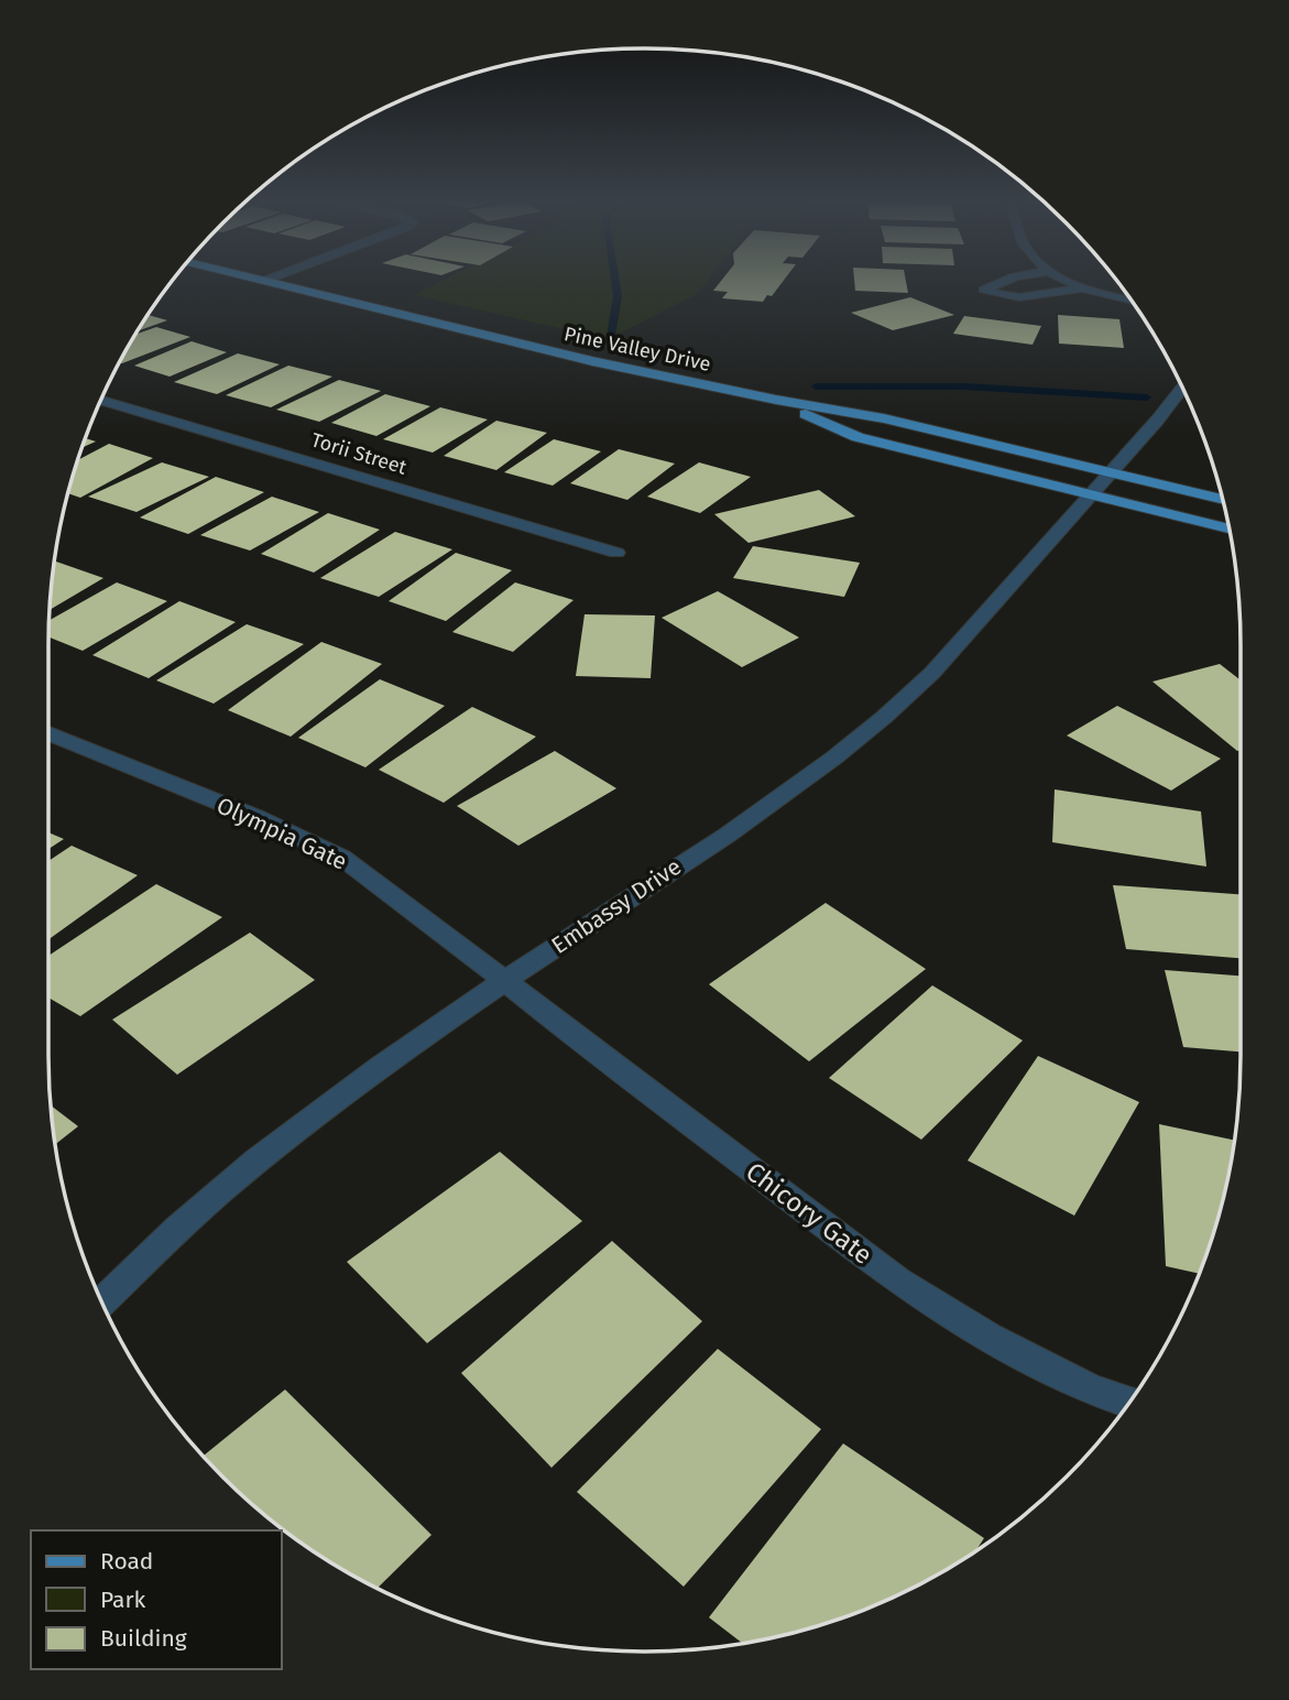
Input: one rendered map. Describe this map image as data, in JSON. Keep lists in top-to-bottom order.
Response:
{
  "streets": {
    "main road": ["Pine Valley Drive"],
    "street": [
      "Torii Street",
      "Olympia Gate",
      "Embassy Drive",
      "Chicory Gate"
    ]
  },
  "crossings": [
    ["Pine Valley Drive", "Embassy Drive"],
    ["Olympia Gate", "Embassy Drive"],
    ["Olympia Gate", "Chicory Gate"],
    ["Embassy Drive", "Chicory Gate"]
  ],
  "legend": ["Road", "Park", "Building"]
}
